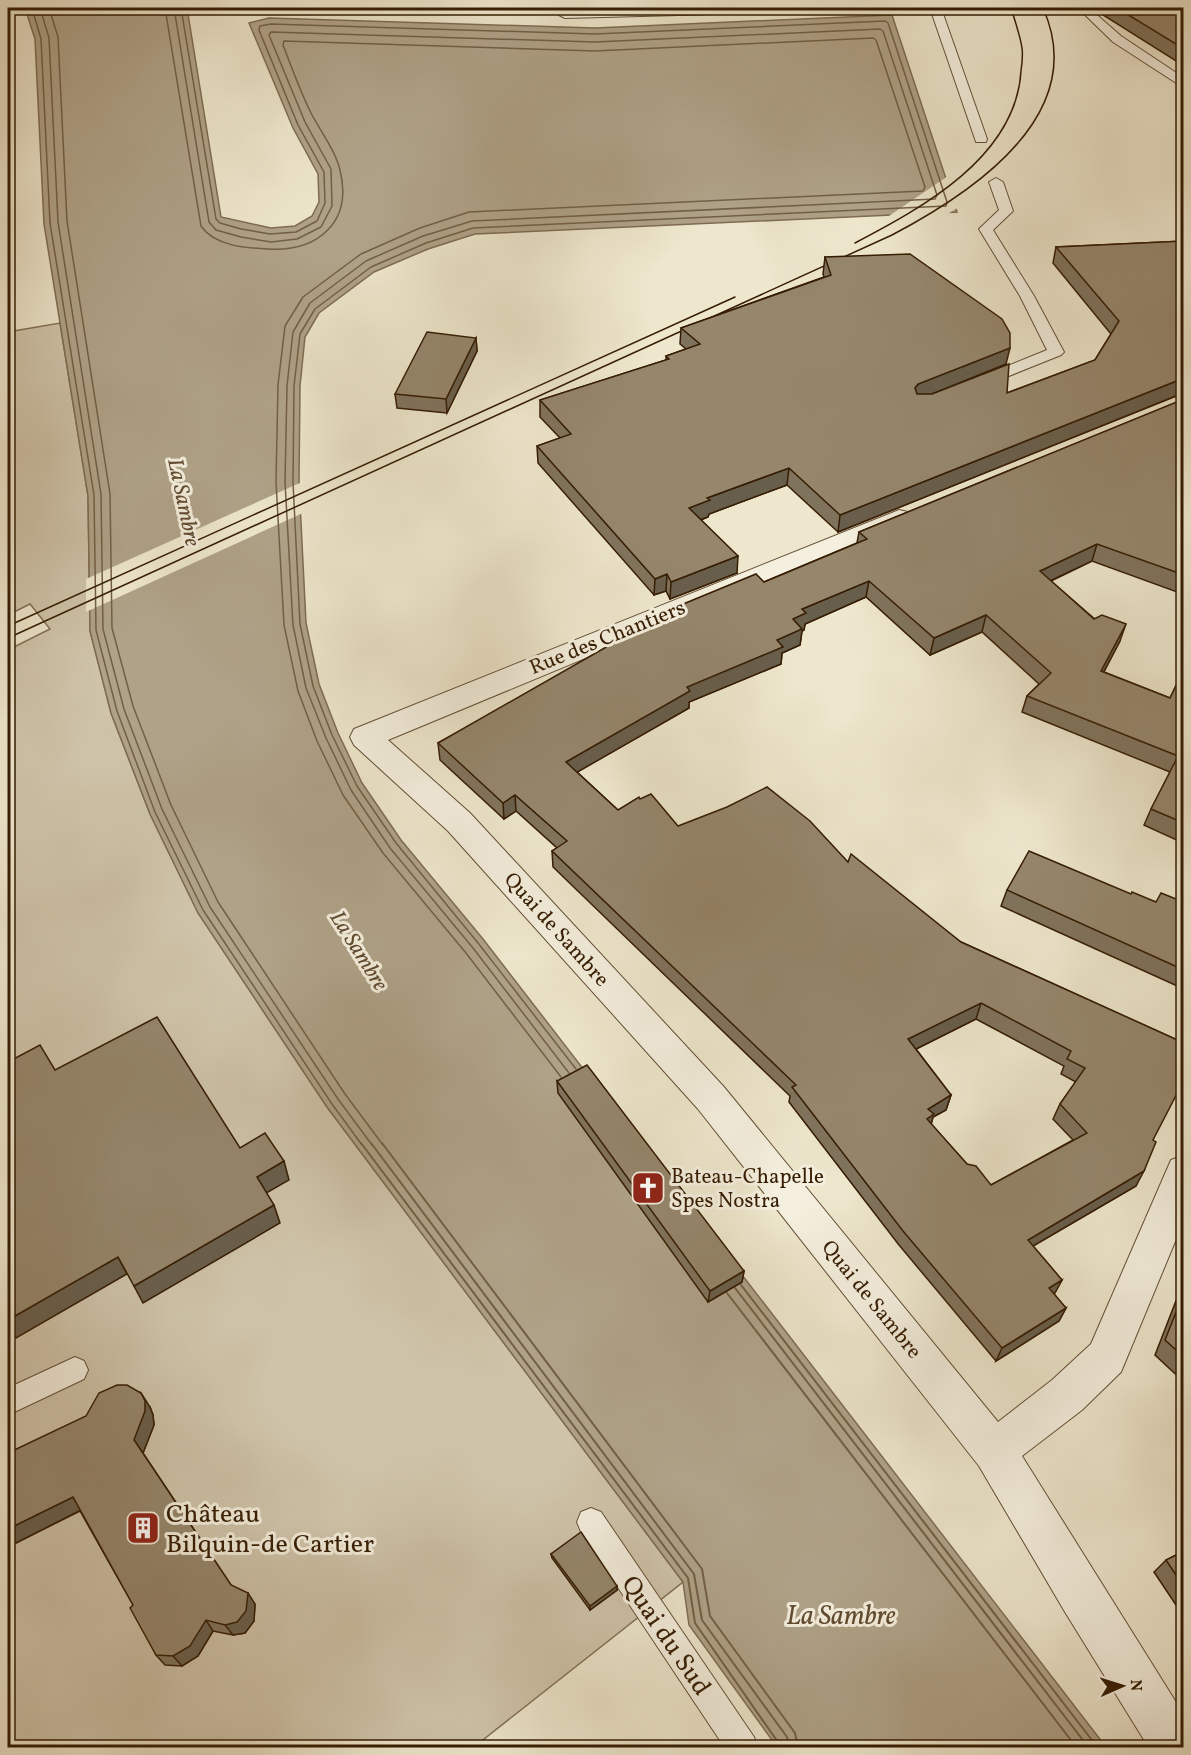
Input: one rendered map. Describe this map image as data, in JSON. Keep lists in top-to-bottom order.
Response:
{
  "streets": {
    "street": ["Rue des Chantiers", "Quai de Sambre"],
    "lane": ["Quai du Sud"]
  },
  "crossings": [
    ["Rue des Chantiers", "Quai de Sambre"]
  ],
  "water": ["La Sambre"],
  "places": {
    "church": ["Bateau-Chapelle Spes Nostra"],
    "building": ["Château Bilquin-de Cartier"]
  },
  "north": "right"
}
